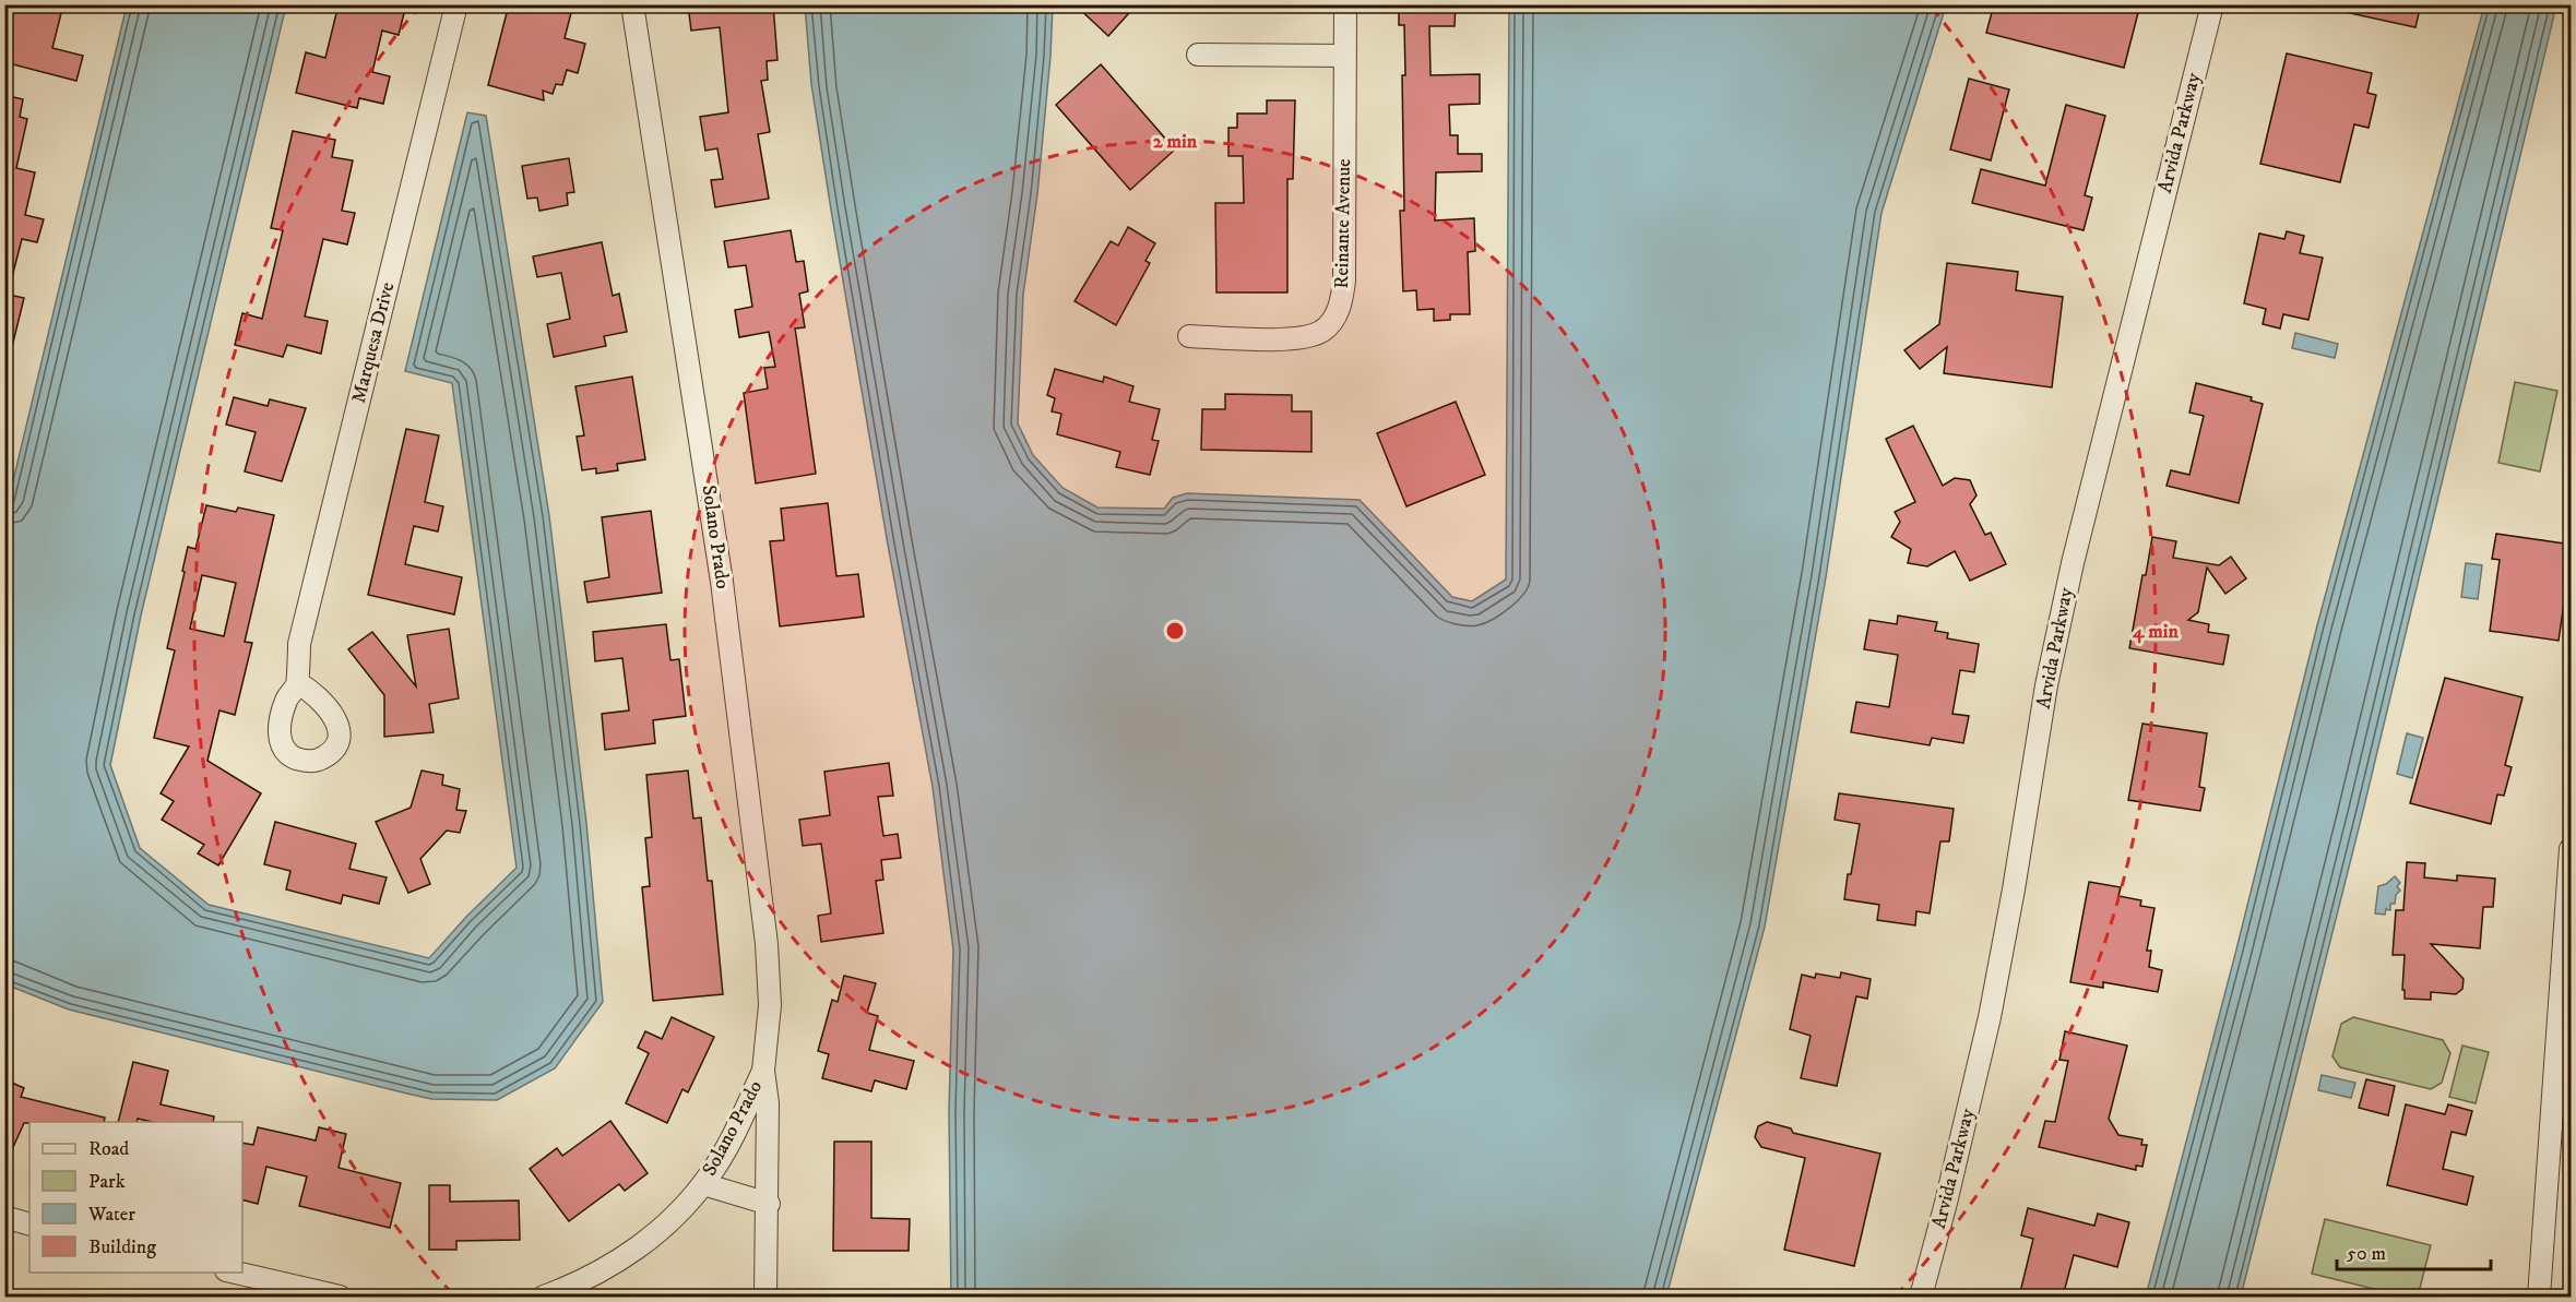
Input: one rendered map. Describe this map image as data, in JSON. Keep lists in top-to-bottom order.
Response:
{
  "streets": {
    "street": [
      "Arvida Parkway",
      "Reinante Avenue",
      "Marquesa Drive",
      "Solano Prado"
    ]
  },
  "legend": [
    "Road",
    "Park",
    "Water",
    "Building"
  ],
  "scale_bar": "50 m",
  "rings": ["2 min", "4 min"]
}
